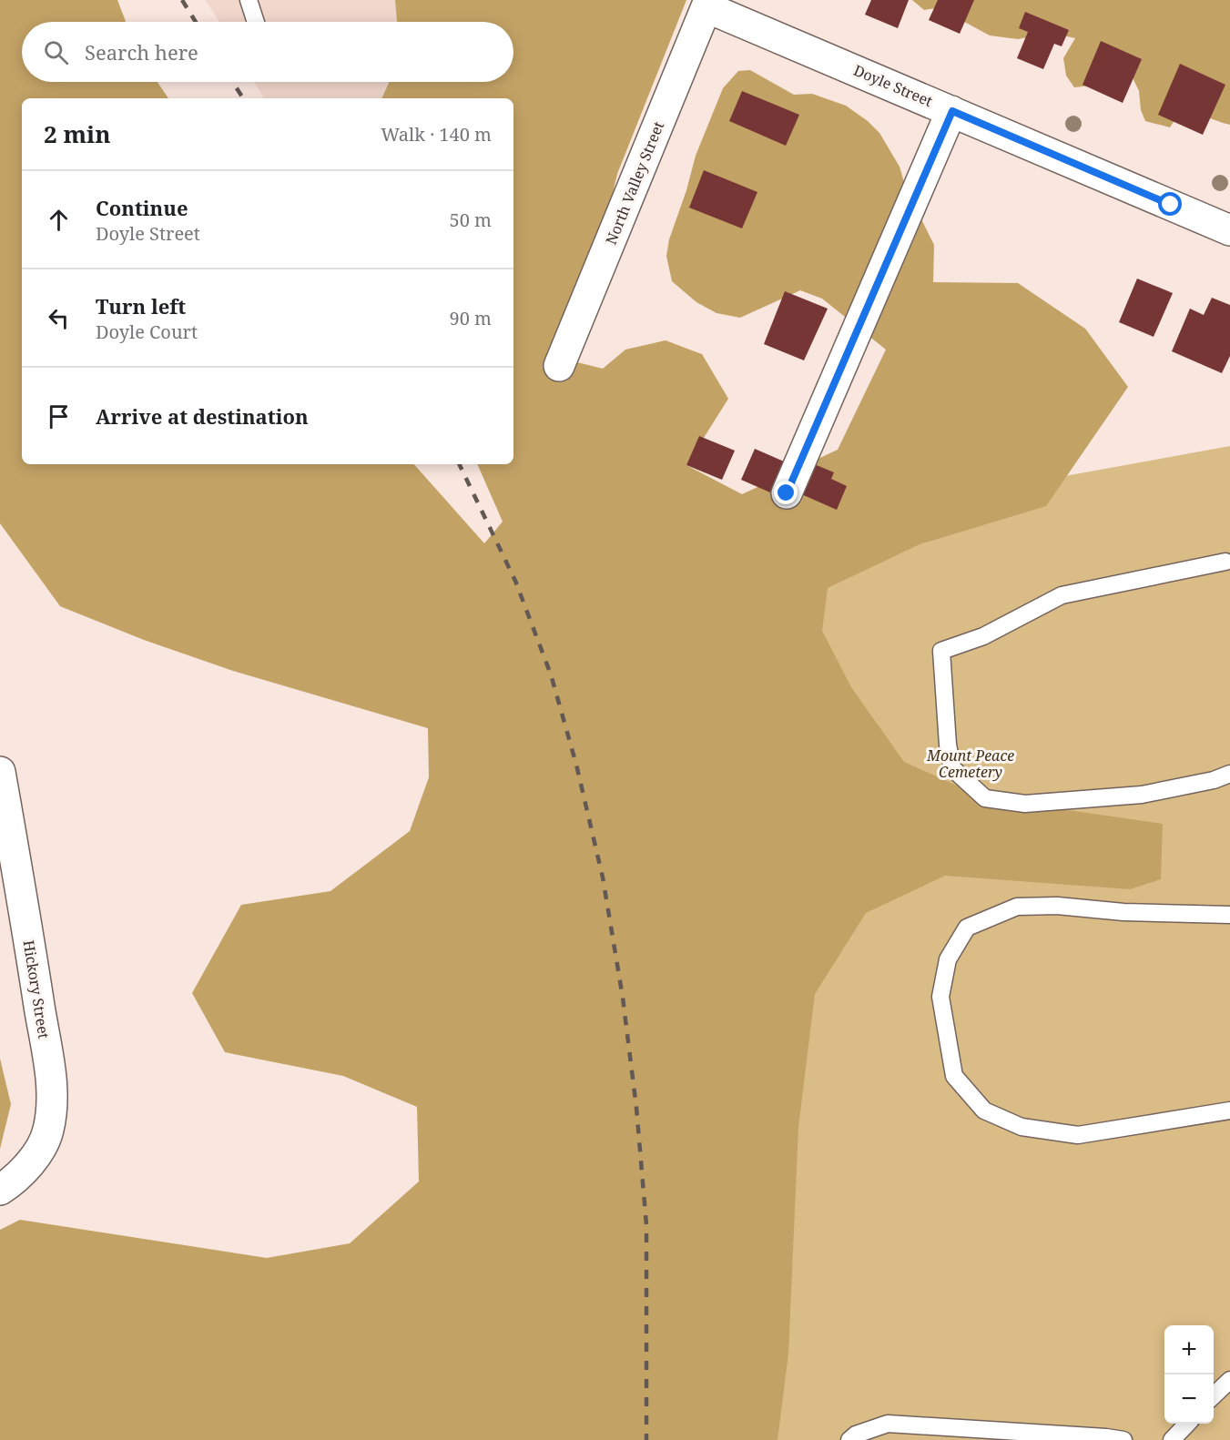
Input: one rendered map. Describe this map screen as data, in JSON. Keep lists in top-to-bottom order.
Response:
{
  "streets": {
    "street": ["Doyle Street", "North Valley Street", "Hickory Street"]
  },
  "crossings": [
    ["Doyle Street", "North Valley Street"]
  ],
  "parks": ["Mount Peace Cemetery"],
  "page": {
    "search": "Search here",
    "heading": ["2 min", "Walk · 140 m"],
    "list": [
      ["Continue", "Doyle Street", "50 m"],
      ["Turn left", "Doyle Court", "90 m"],
      "Arrive at destination"
    ],
    "map_buttons": ["+", "−"]
  }
}
